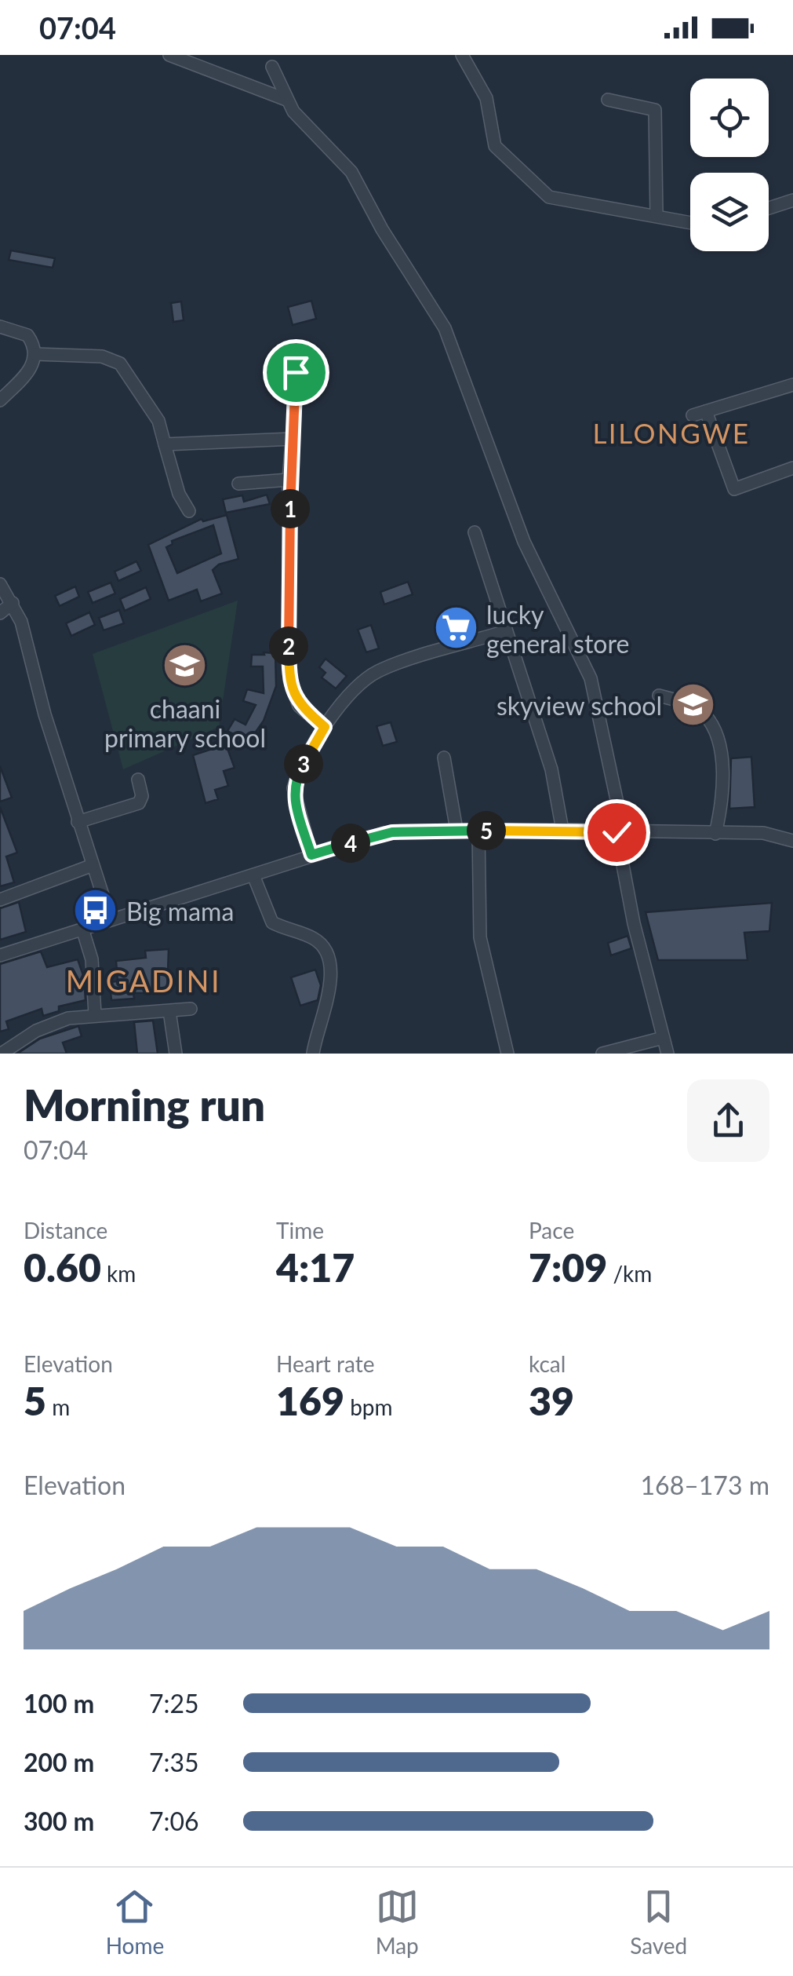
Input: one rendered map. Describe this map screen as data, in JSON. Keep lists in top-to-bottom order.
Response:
{
  "districts": ["LILONGWE", "MIGADINI"],
  "places": {
    "supermarket": ["lucky general store"],
    "school or university": ["chaani primary school", "skyview school"],
    "bus stop": ["Big mama"]
  },
  "page": {
    "status": "07:04",
    "pins": [
      "1",
      "2",
      "3",
      "5",
      "4"
    ],
    "heading": ["Morning run", "07:04"],
    "stats": [
      ["Distance", "0.60 km"],
      ["Time", "4:17"],
      ["Pace", "7:09 /km"],
      ["Elevation", "5 m"],
      ["Heart rate", "169 bpm"],
      ["kcal", "39"]
    ],
    "chart": ["Elevation", "168–173 m"],
    "list": [
      {
        "name": "100 m",
        "note": "7:25"
      },
      {
        "name": "200 m",
        "note": "7:35"
      },
      {
        "name": "300 m",
        "note": "7:06"
      }
    ],
    "tabs": ["Home", "Map", "Saved"]
  }
}
